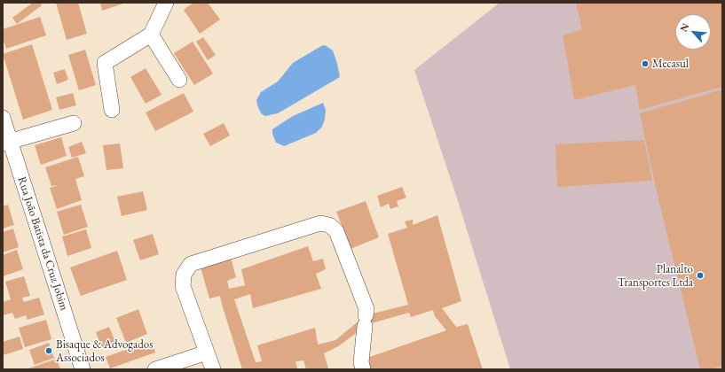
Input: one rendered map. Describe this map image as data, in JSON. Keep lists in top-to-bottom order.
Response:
{
  "streets": {
    "street": ["Rua João Batista da Cruz Jobim"]
  },
  "places": ["Mecasul", "Planalto Transportes Ltda", "Bisaque & Advogados Associados"],
  "north": "top left"
}
